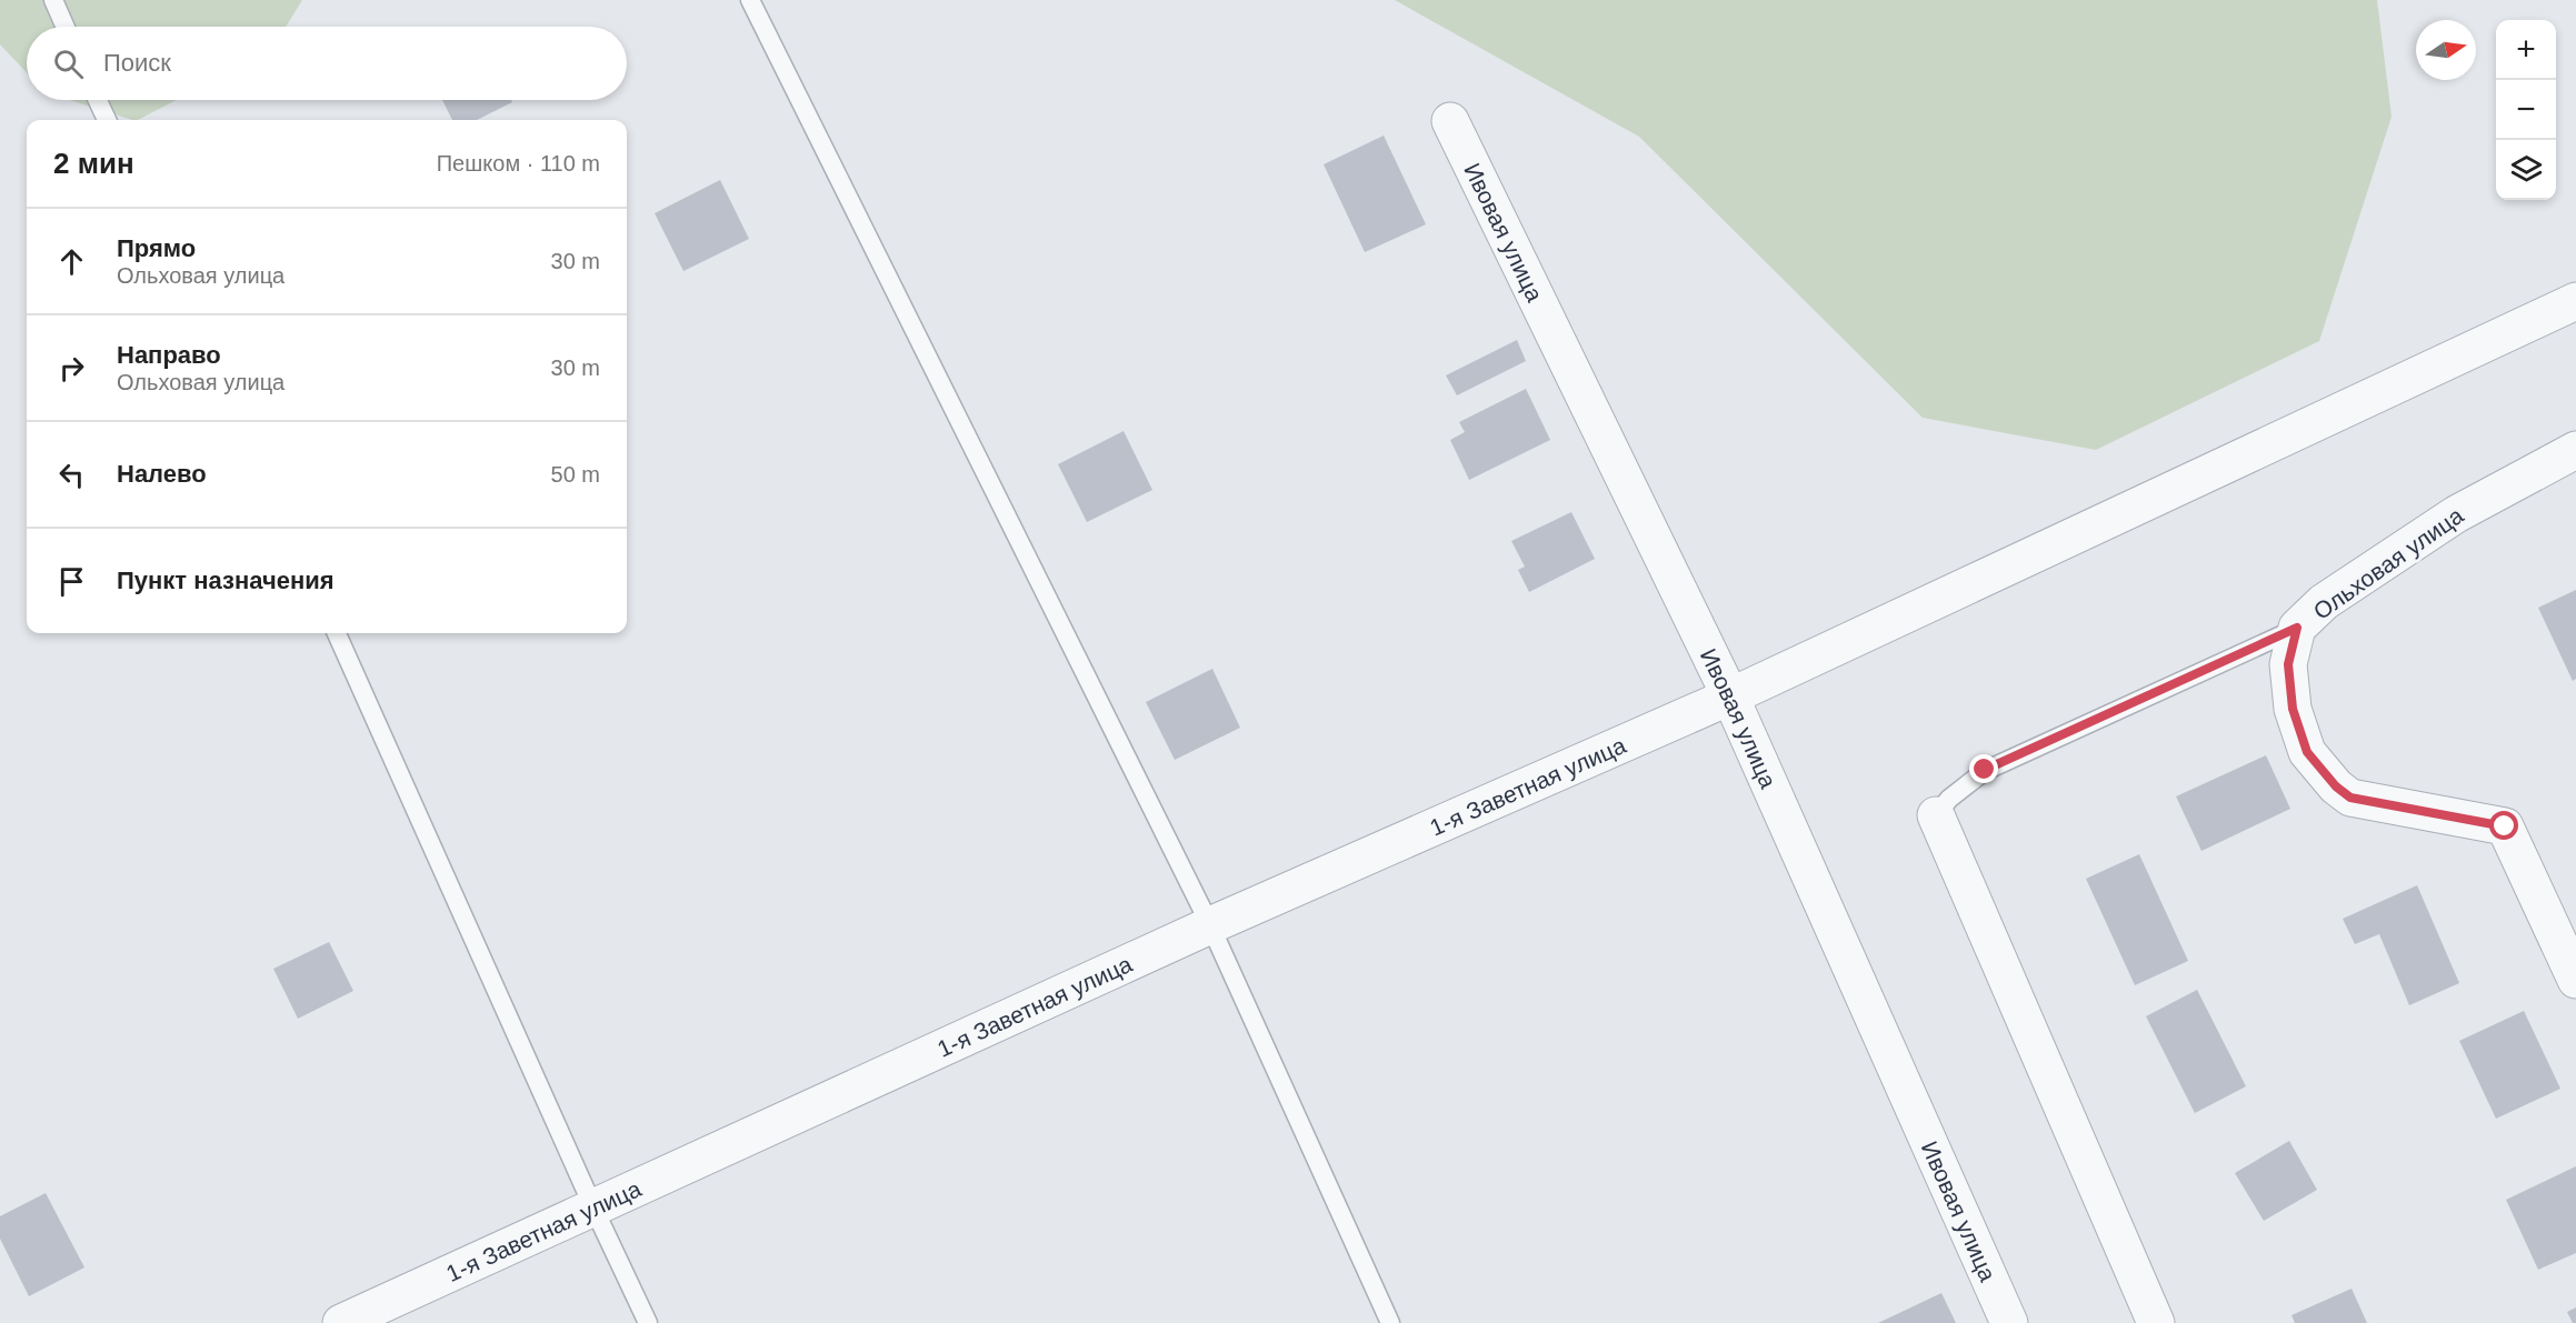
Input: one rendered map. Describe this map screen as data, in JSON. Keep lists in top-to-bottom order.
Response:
{
  "streets": {
    "street": ["Ивовая улица", "Ольховая улица", "1-я Заветная улица"]
  },
  "crossings": [
    ["Ивовая улица", "1-я Заветная улица"]
  ],
  "north": "right",
  "page": {
    "map_buttons": ["+", "−"],
    "search": "Поиск",
    "heading": ["2 мин", "Пешком · 110 m"],
    "list": [
      ["Прямо", "Ольховая улица", "30 m"],
      ["Направо", "Ольховая улица", "30 m"],
      ["Налево", "50 m"],
      "Пункт назначения"
    ]
  }
}
